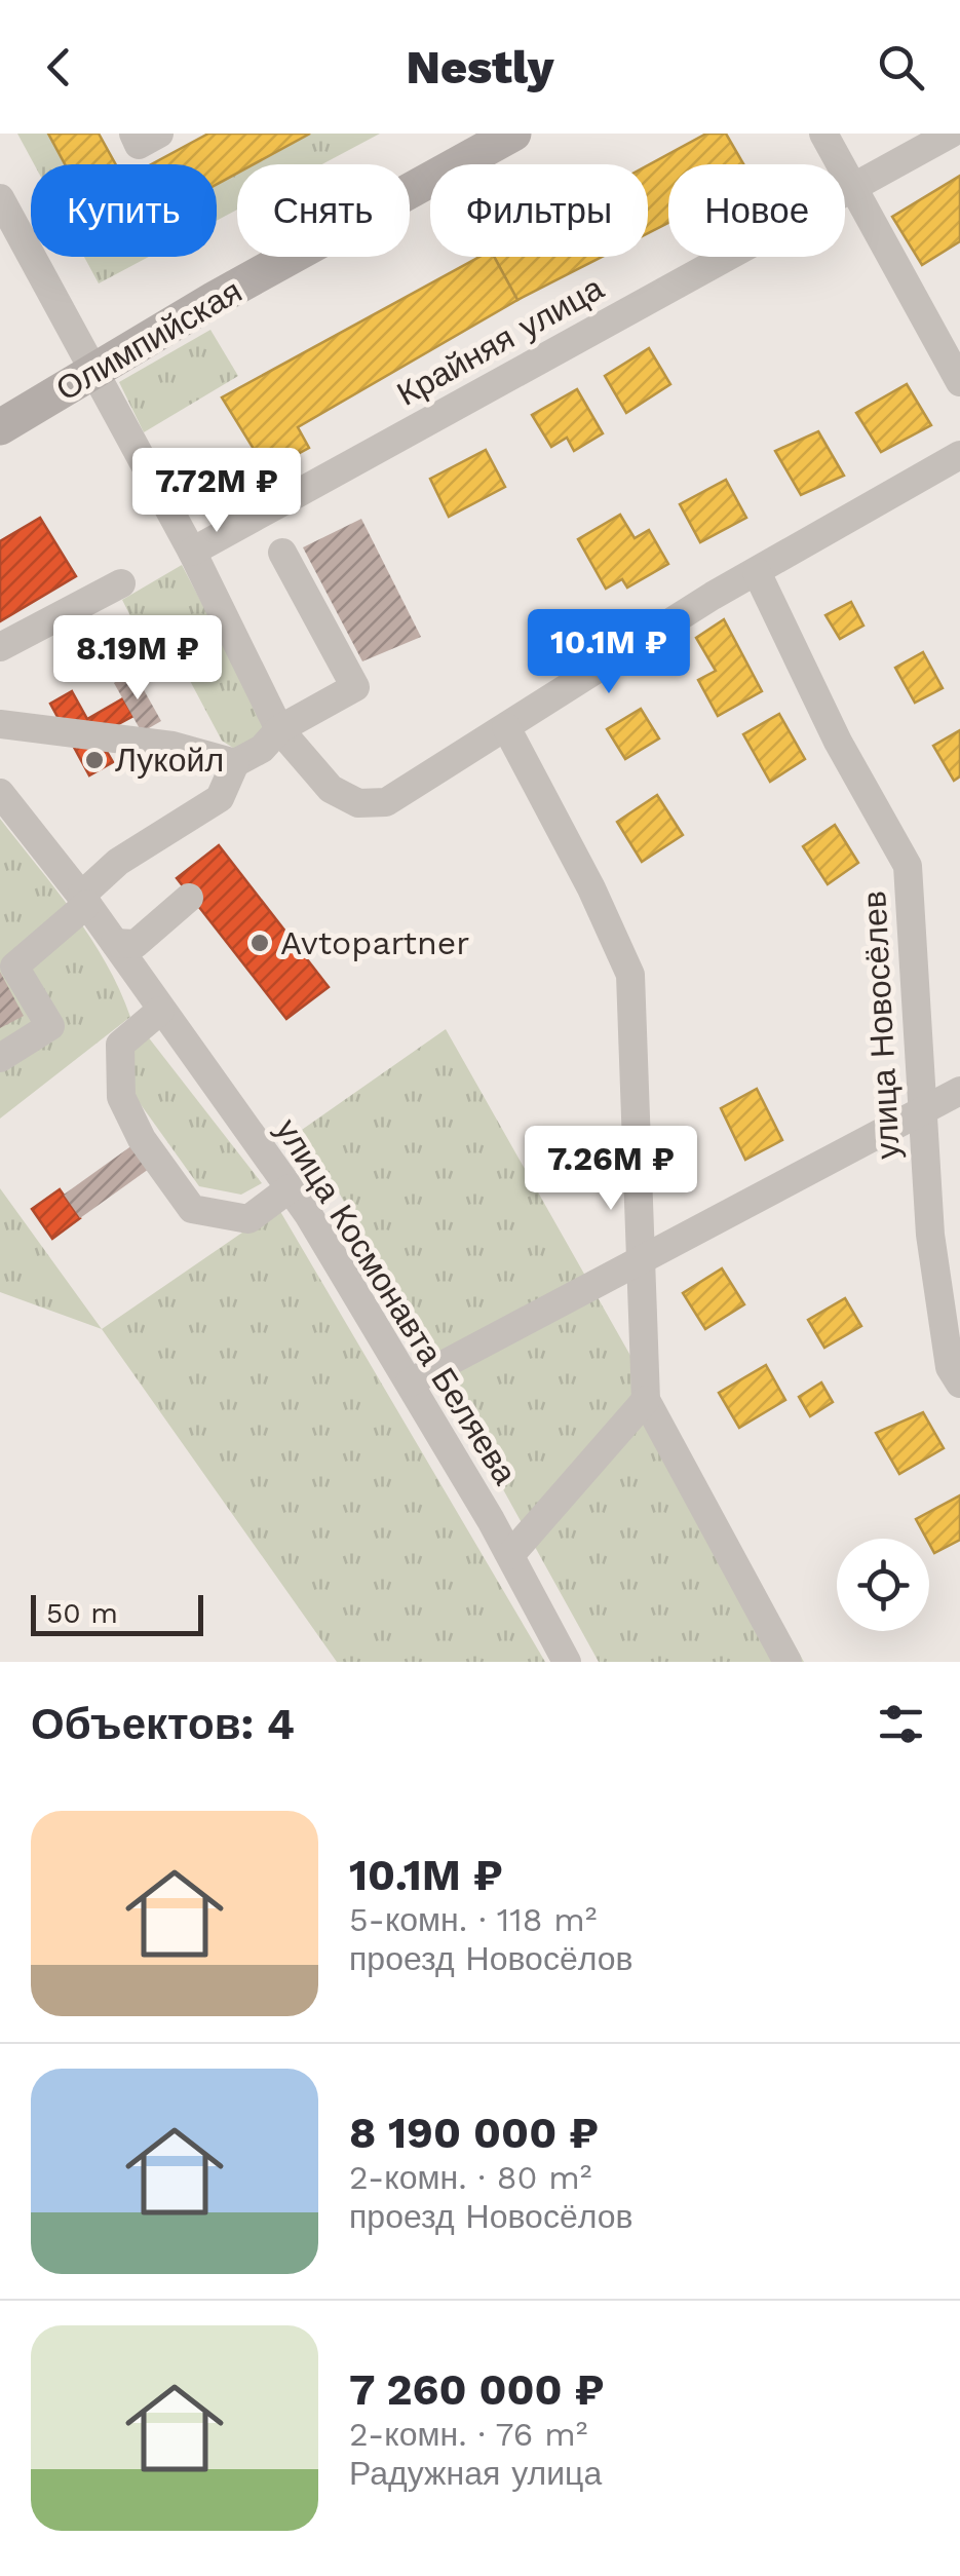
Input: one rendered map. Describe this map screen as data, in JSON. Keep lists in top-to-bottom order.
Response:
{
  "streets": {
    "main road": ["Олимпийская"],
    "street": ["Крайняя улица", "улица Новосёлев", "улица Космонавта Беляева"]
  },
  "places": ["Лукойл", "Avtopartner"],
  "scale_bar": "50 m",
  "page": {
    "header": "Nestly",
    "chip": [
      "Купить",
      "Снять",
      "Фильтры",
      "Новое"
    ],
    "price": [
      "7.72M ₽",
      "10.1M ₽",
      "8.19M ₽",
      "7.26M ₽"
    ],
    "scale": "50 m",
    "heading": "Объектов: 4",
    "list": [
      {
        "name": "10.1M ₽",
        "note": "5-комн. · 118 m² · проезд Новосёлов"
      },
      {
        "name": "8 190 000 ₽",
        "note": "2-комн. · 80 m² · проезд Новосёлов"
      },
      {
        "name": "7 260 000 ₽",
        "note": "2-комн. · 76 m² · Радужная улица"
      }
    ]
  }
}
